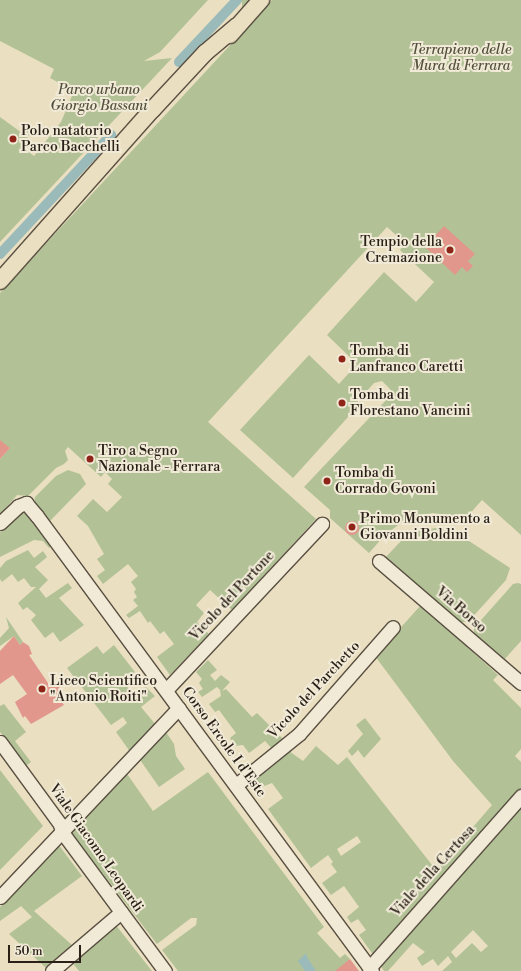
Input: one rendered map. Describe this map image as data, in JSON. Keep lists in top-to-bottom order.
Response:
{
  "streets": {
    "street": [
      "Vicolo del Portone",
      "Via Borso",
      "Vicolo del Parchetto",
      "Corso Ercole I d'Este",
      "Viale Giacomo Leopardi",
      "Viale della Certosa"
    ]
  },
  "crossings": [
    ["Vicolo del Portone", "Corso Ercole I d'Este"],
    ["Vicolo del Parchetto", "Corso Ercole I d'Este"],
    ["Corso Ercole I d'Este", "Viale della Certosa"]
  ],
  "parks": ["Terrapieno delle Mura di Ferrara", "Parco urbano Giorgio Bassani"],
  "places": [
    "Polo natatorio Parco Bacchelli",
    "Tempio della Cremazione",
    "Tomba di Lanfranco Caretti",
    "Tomba di Florestano Vancini",
    "Tiro a Segno Nazionale - Ferrara",
    "Tomba di Corrado Govoni",
    "Primo Monumento a Giovanni Boldini",
    "Liceo Scientifico \"Antonio Roiti\""
  ],
  "scale_bar": "50 m"
}
